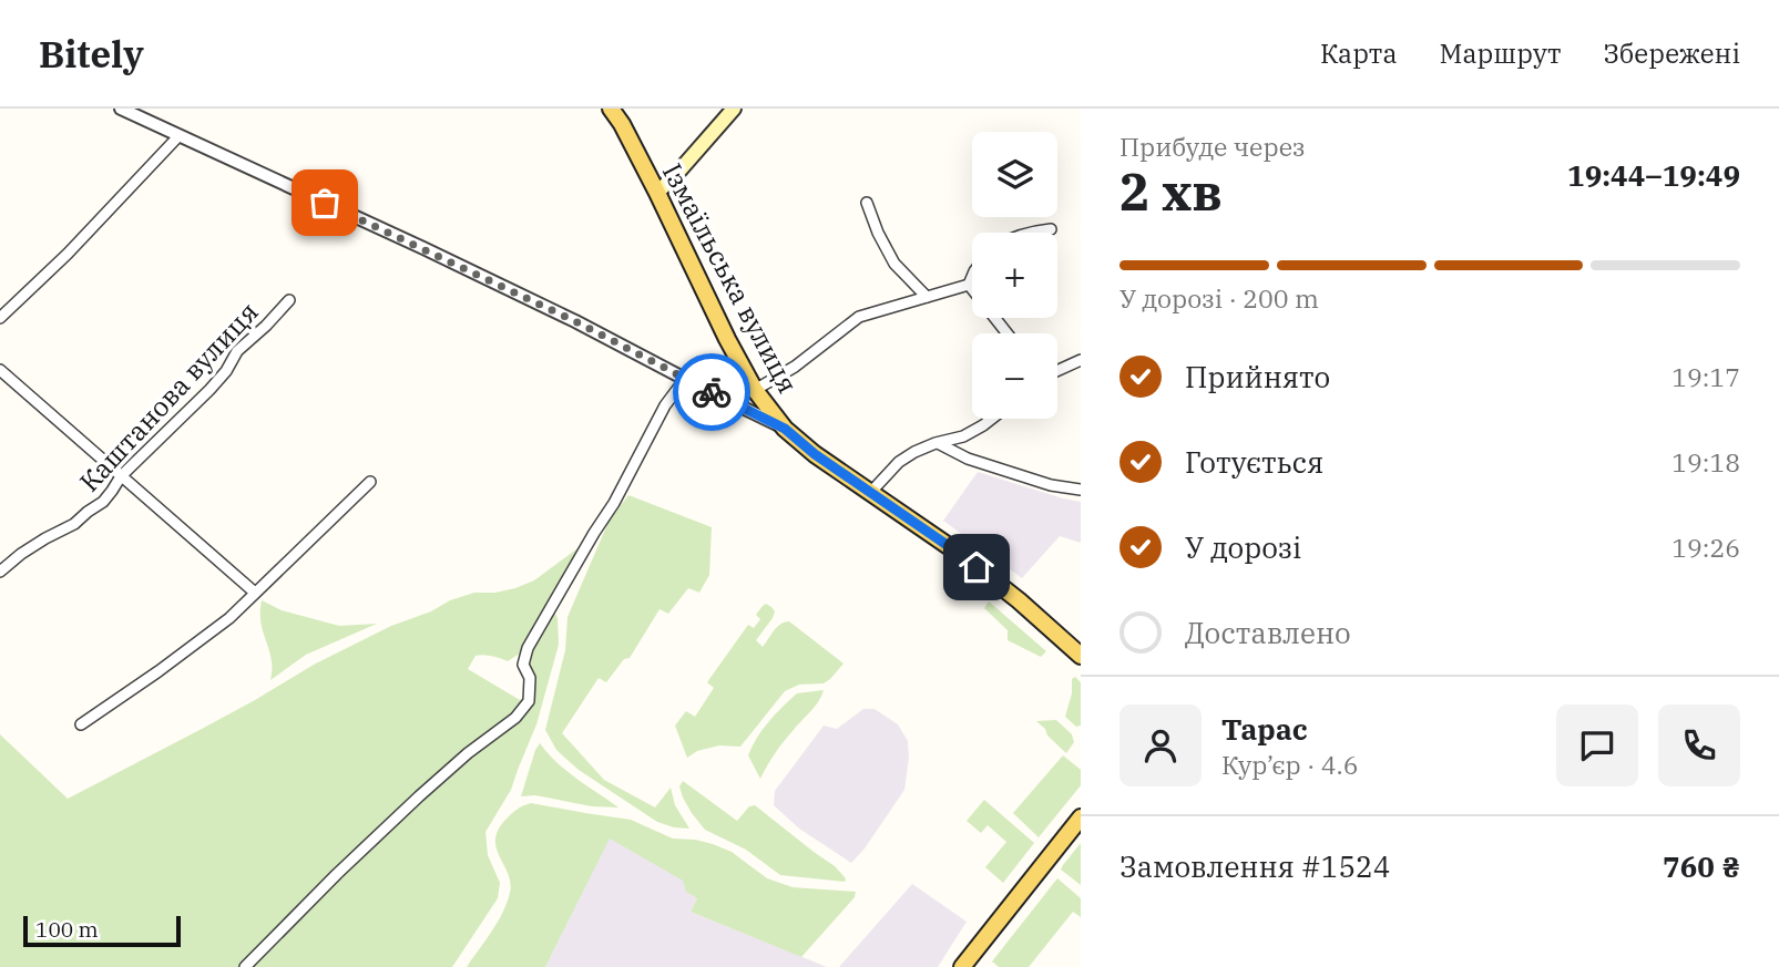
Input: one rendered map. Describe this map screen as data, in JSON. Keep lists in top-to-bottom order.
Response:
{
  "streets": {
    "main road": ["Ізмаїльська вулиця"],
    "street": ["Каштанова вулиця"]
  },
  "scale_bar": "100 m",
  "page": {
    "header": "Bitely",
    "nav": ["Карта", "Маршрут", "Збережені"],
    "heading": ["2 хв", "Прибуде через", "19:44–19:49"],
    "panel": [
      "Тарас",
      "Кур’єр · 4.6",
      "Замовлення #1524",
      "760 ₴"
    ],
    "map_buttons": ["+", "−"],
    "bar": "У дорозі · 200 m",
    "list": [
      ["Прийнято", "19:17"],
      ["Готується", "19:18"],
      ["У дорозі", "19:26"],
      "Доставлено"
    ],
    "scale": "100 m"
  }
}
